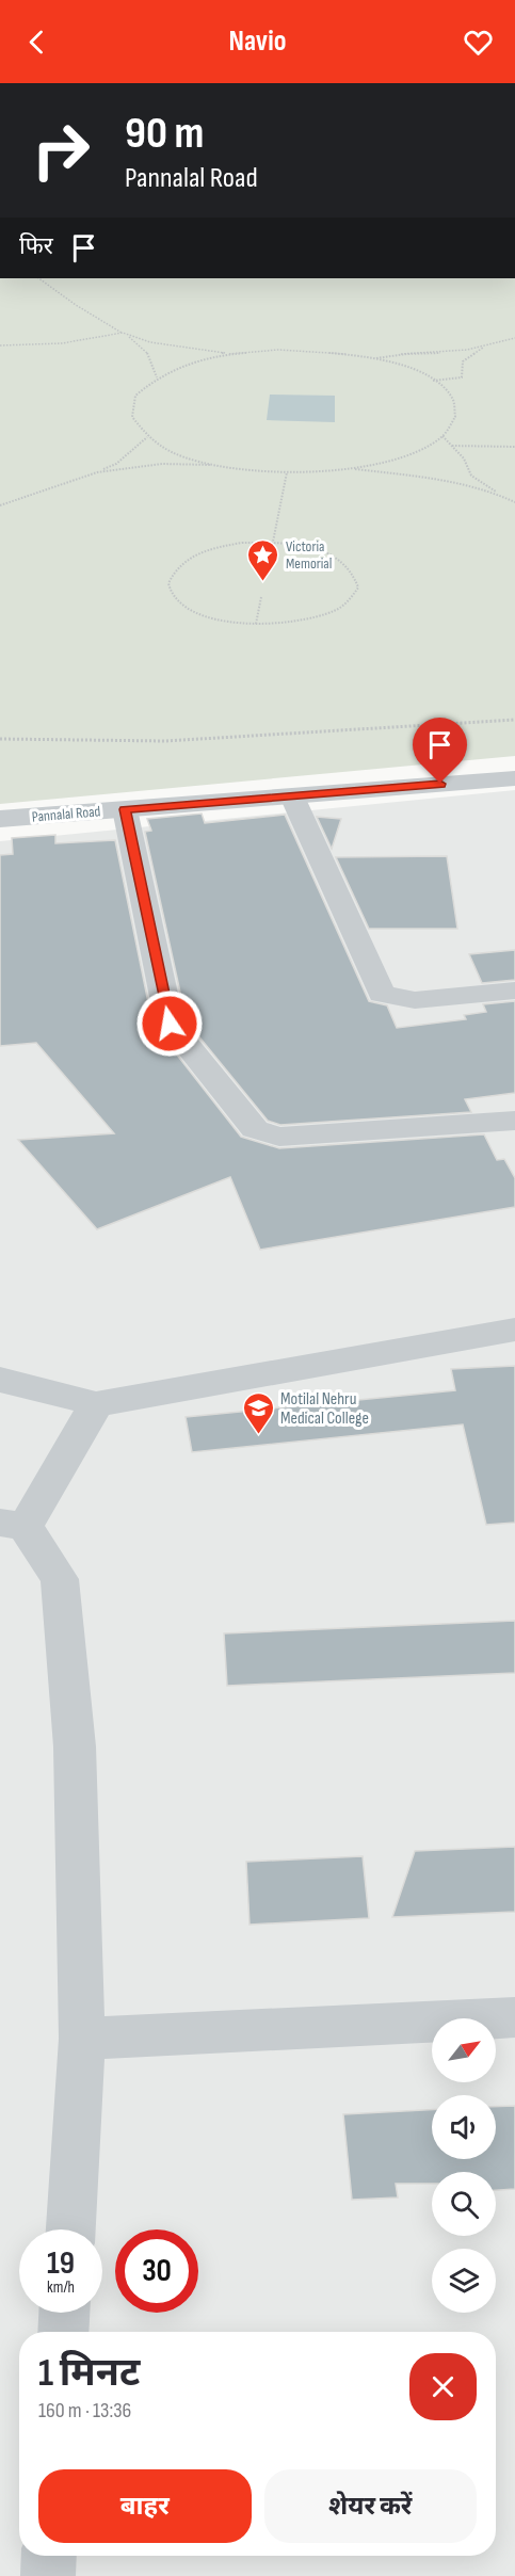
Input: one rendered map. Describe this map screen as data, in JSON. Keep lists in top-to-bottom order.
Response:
{
  "streets": {
    "street": ["Pannalal Road"]
  },
  "places": {
    "place": ["Victoria Memorial"],
    "school or university": ["Motilal Nehru Medical College"]
  },
  "north": "top right",
  "page": {
    "header": "Navio",
    "turn": ["90 m", "Pannalal Road"],
    "then": "फिर",
    "speed": "19 km/h",
    "limit": "30",
    "heading": ["1 मिनट", "160 m · 13:36"],
    "buttons": ["बाहर", "शेयर करें"]
  }
}
